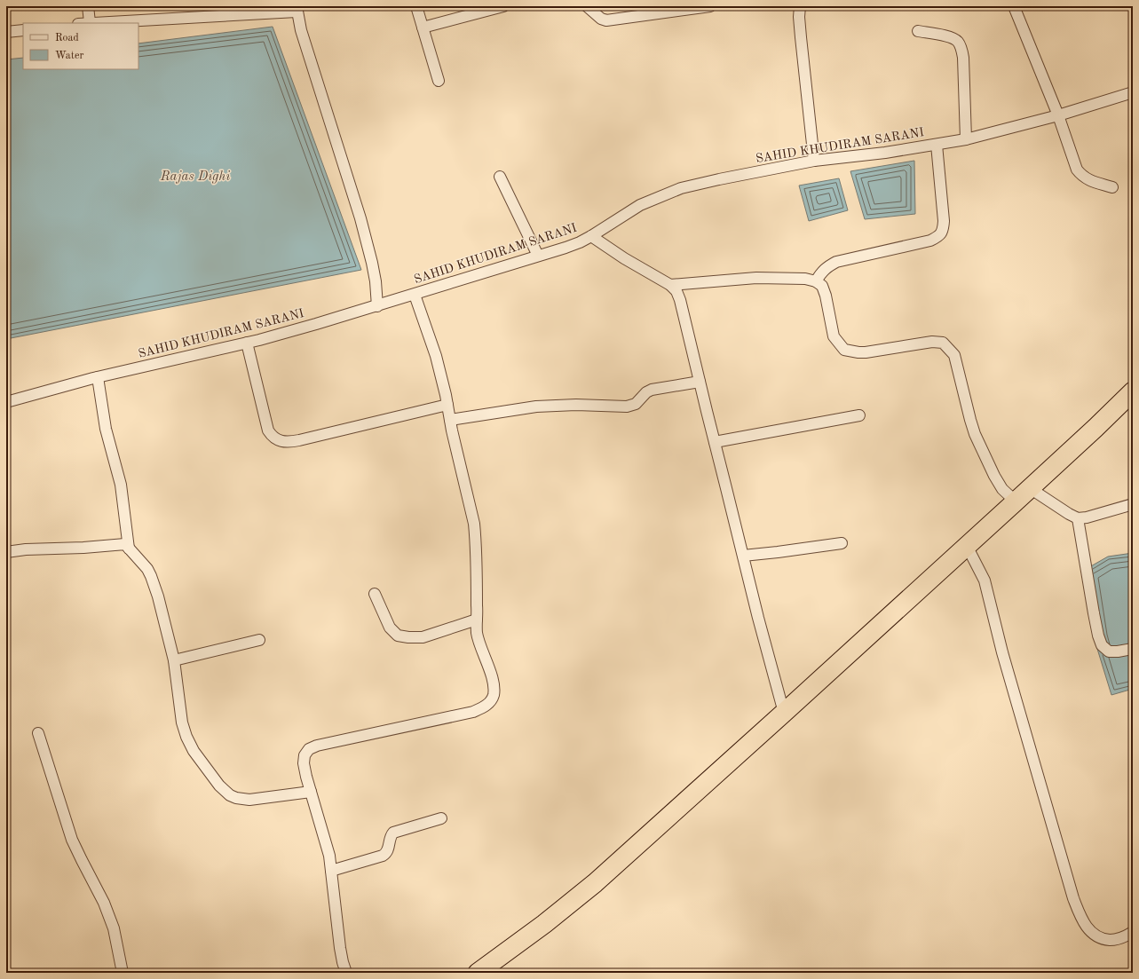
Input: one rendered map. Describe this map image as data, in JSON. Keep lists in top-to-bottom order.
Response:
{
  "streets": {
    "street": ["SAHID KHUDIRAM SARANI"]
  },
  "water": ["Rajas Dighi"],
  "legend": ["Road", "Water"]
}
